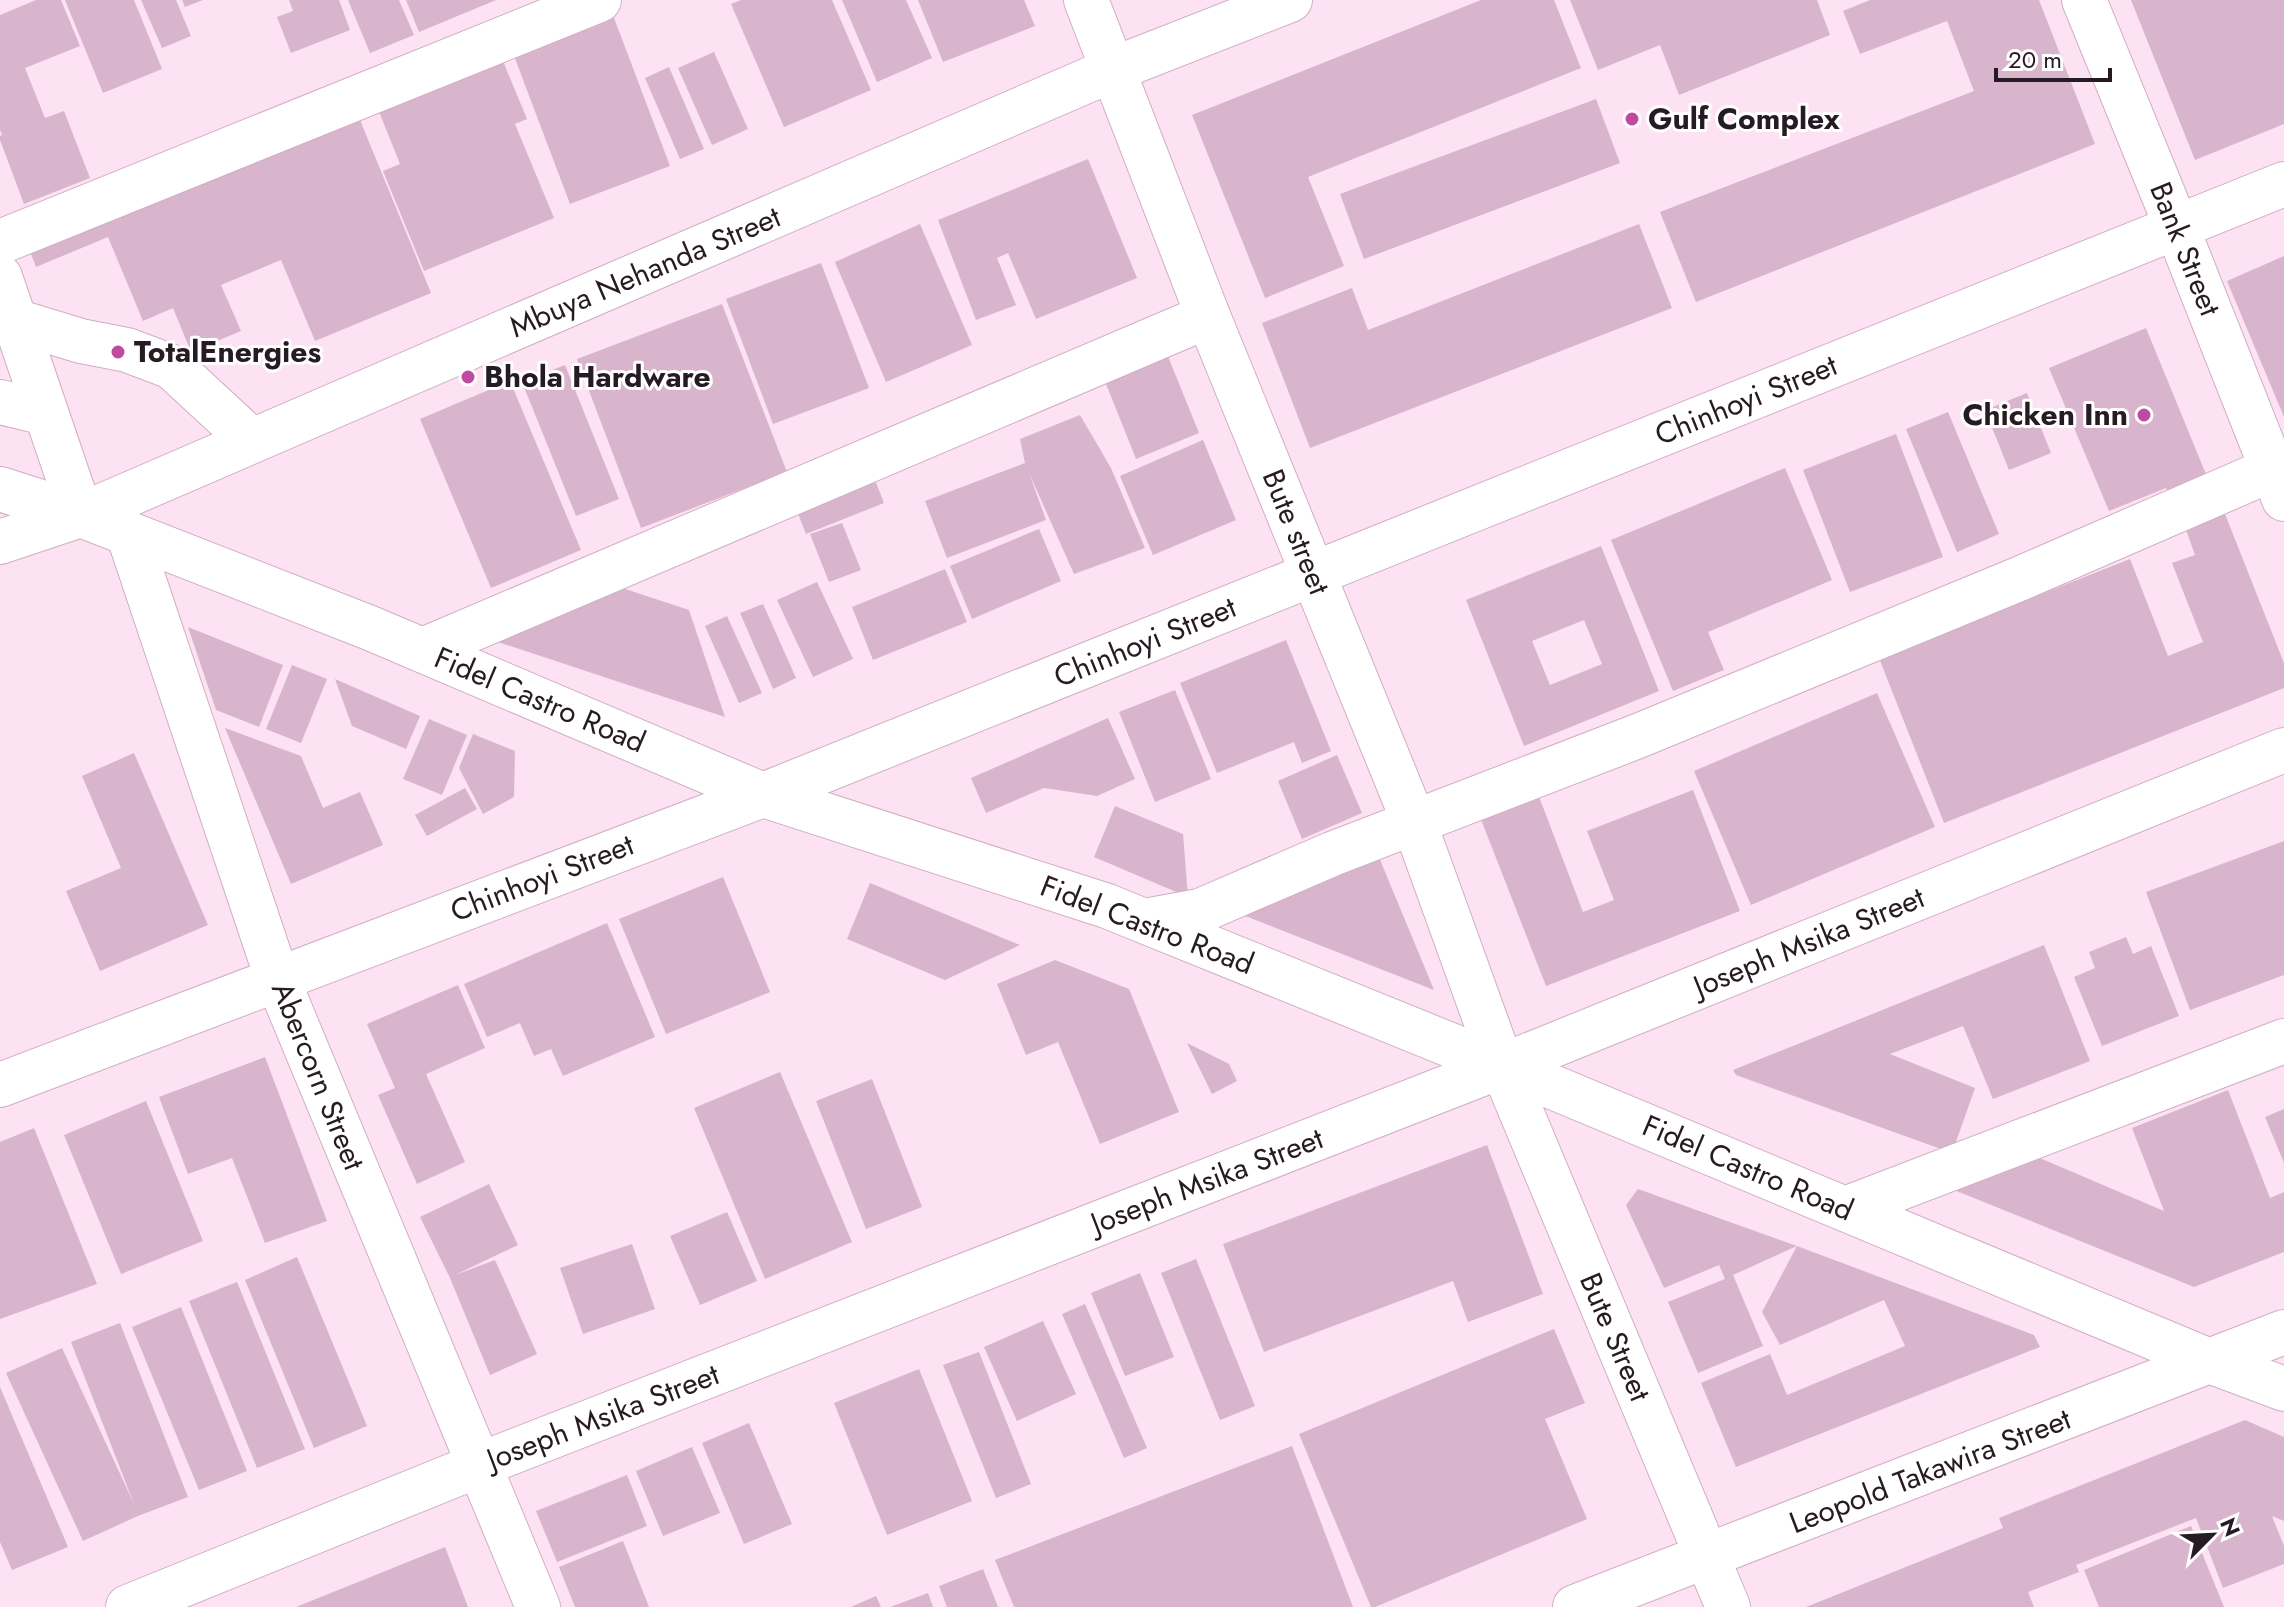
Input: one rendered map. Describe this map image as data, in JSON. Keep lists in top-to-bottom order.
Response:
{
  "streets": {
    "street": [
      "Bank Street",
      "Mbuya Nehanda Street",
      "Chinhoyi Street",
      "Bute street",
      "Fidel Castro Road",
      "Joseph Msika Street",
      "Abercorn Street",
      "Bute Street",
      "Leopold Takawira Street"
    ]
  },
  "crossings": [
    ["Bank Street", "Chinhoyi Street"],
    ["Mbuya Nehanda Street", "Bute street"],
    ["Mbuya Nehanda Street", "Fidel Castro Road"],
    ["Chinhoyi Street", "Bute street"],
    ["Chinhoyi Street", "Fidel Castro Road"],
    ["Chinhoyi Street", "Abercorn Street"],
    ["Bute street", "Fidel Castro Road"],
    ["Bute street", "Joseph Msika Street"],
    ["Bute street", "Bute Street"],
    ["Fidel Castro Road", "Joseph Msika Street"],
    ["Fidel Castro Road", "Abercorn Street"],
    ["Fidel Castro Road", "Bute Street"],
    ["Fidel Castro Road", "Leopold Takawira Street"],
    ["Joseph Msika Street", "Abercorn Street"],
    ["Joseph Msika Street", "Bute Street"],
    ["Bute Street", "Leopold Takawira Street"]
  ],
  "places": [
    "Gulf Complex",
    "TotalEnergies",
    "Bhola Hardware",
    "Chicken Inn"
  ],
  "scale_bar": "20 m",
  "north": "top right"
}
